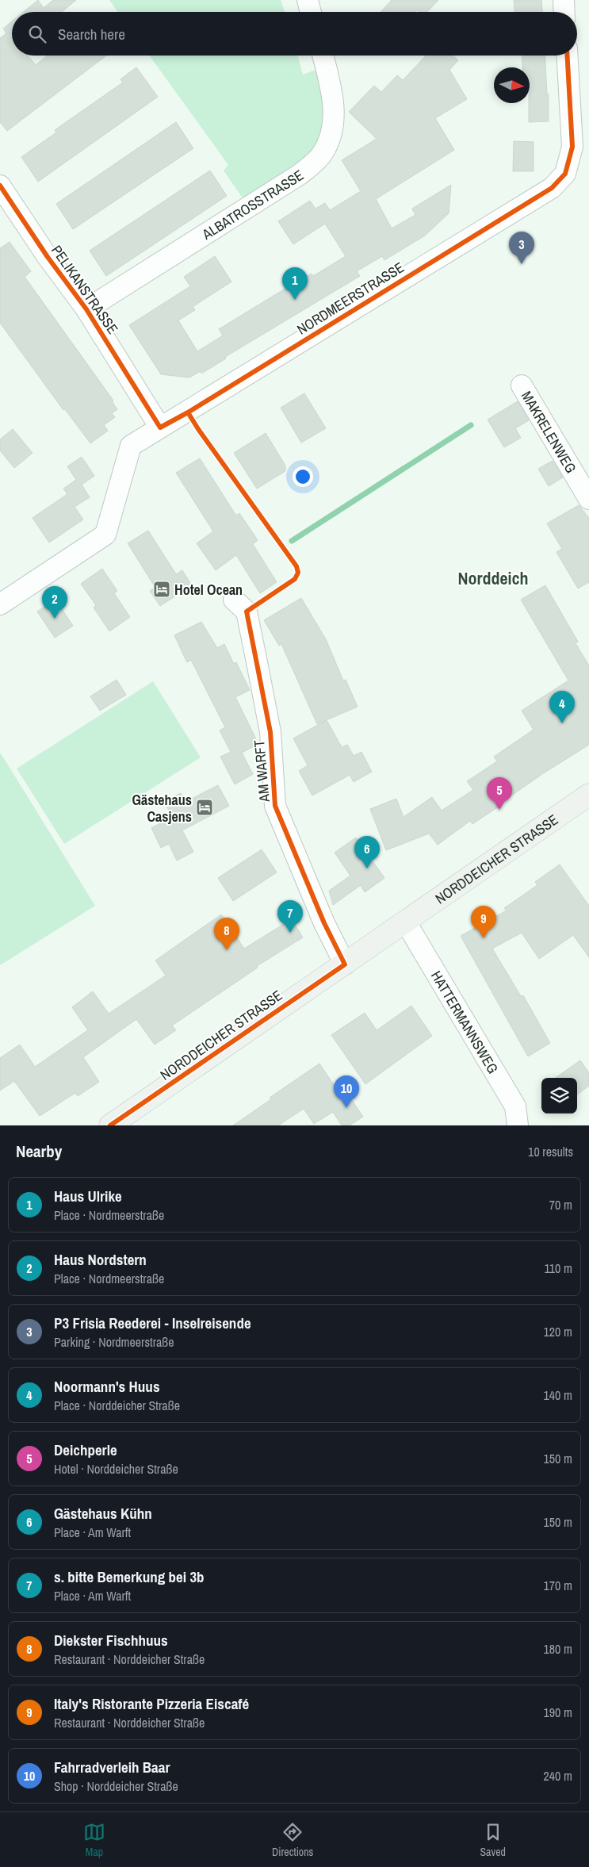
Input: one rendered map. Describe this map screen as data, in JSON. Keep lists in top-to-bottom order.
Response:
{
  "streets": {
    "street": [
      "ALBATROSSTRASSE",
      "PELIKANSTRASSE",
      "NORDMEERSTRASSE",
      "MAKRELENWEG",
      "AM WARFT",
      "NORDDEICHER STRASSE",
      "HATTERMANNSWEG"
    ]
  },
  "crossings": [
    ["ALBATROSSTRASSE", "PELIKANSTRASSE"],
    ["PELIKANSTRASSE", "NORDMEERSTRASSE"],
    ["AM WARFT", "NORDDEICHER STRASSE"],
    ["NORDDEICHER STRASSE", "HATTERMANNSWEG"]
  ],
  "districts": ["Norddeich"],
  "places": {
    "hotel": ["Hotel Ocean", "Gästehaus Casjens"]
  },
  "north": "right",
  "page": {
    "search": "Search here",
    "pins": [
      "3",
      "1",
      "2",
      "4",
      "5",
      "6",
      "7",
      "9",
      "8",
      "10"
    ],
    "heading": ["Nearby", "10 results"],
    "list": [
      {
        "mark": "1",
        "name": "Haus Ulrike",
        "note": "Place · Nordmeerstraße",
        "value": "70 m"
      },
      {
        "mark": "2",
        "name": "Haus Nordstern",
        "note": "Place · Nordmeerstraße",
        "value": "110 m"
      },
      {
        "mark": "3",
        "name": "P3 Frisia Reederei - Inselreisende",
        "note": "Parking · Nordmeerstraße",
        "value": "120 m"
      },
      {
        "mark": "4",
        "name": "Noormann's Huus",
        "note": "Place · Norddeicher Straße",
        "value": "140 m"
      },
      {
        "mark": "5",
        "name": "Deichperle",
        "note": "Hotel · Norddeicher Straße",
        "value": "150 m"
      },
      {
        "mark": "6",
        "name": "Gästehaus Kühn",
        "note": "Place · Am Warft",
        "value": "150 m"
      },
      {
        "mark": "7",
        "name": "s. bitte Bemerkung bei 3b",
        "note": "Place · Am Warft",
        "value": "170 m"
      },
      {
        "mark": "8",
        "name": "Diekster Fischhuus",
        "note": "Restaurant · Norddeicher Straße",
        "value": "180 m"
      },
      {
        "mark": "9",
        "name": "Italy's Ristorante Pizzeria Eiscafé",
        "note": "Restaurant · Norddeicher Straße",
        "value": "190 m"
      },
      {
        "mark": "10",
        "name": "Fahrradverleih Baar",
        "note": "Shop · Norddeicher Straße",
        "value": "240 m"
      }
    ],
    "nav": ["Map", "Directions", "Saved"]
  }
}
